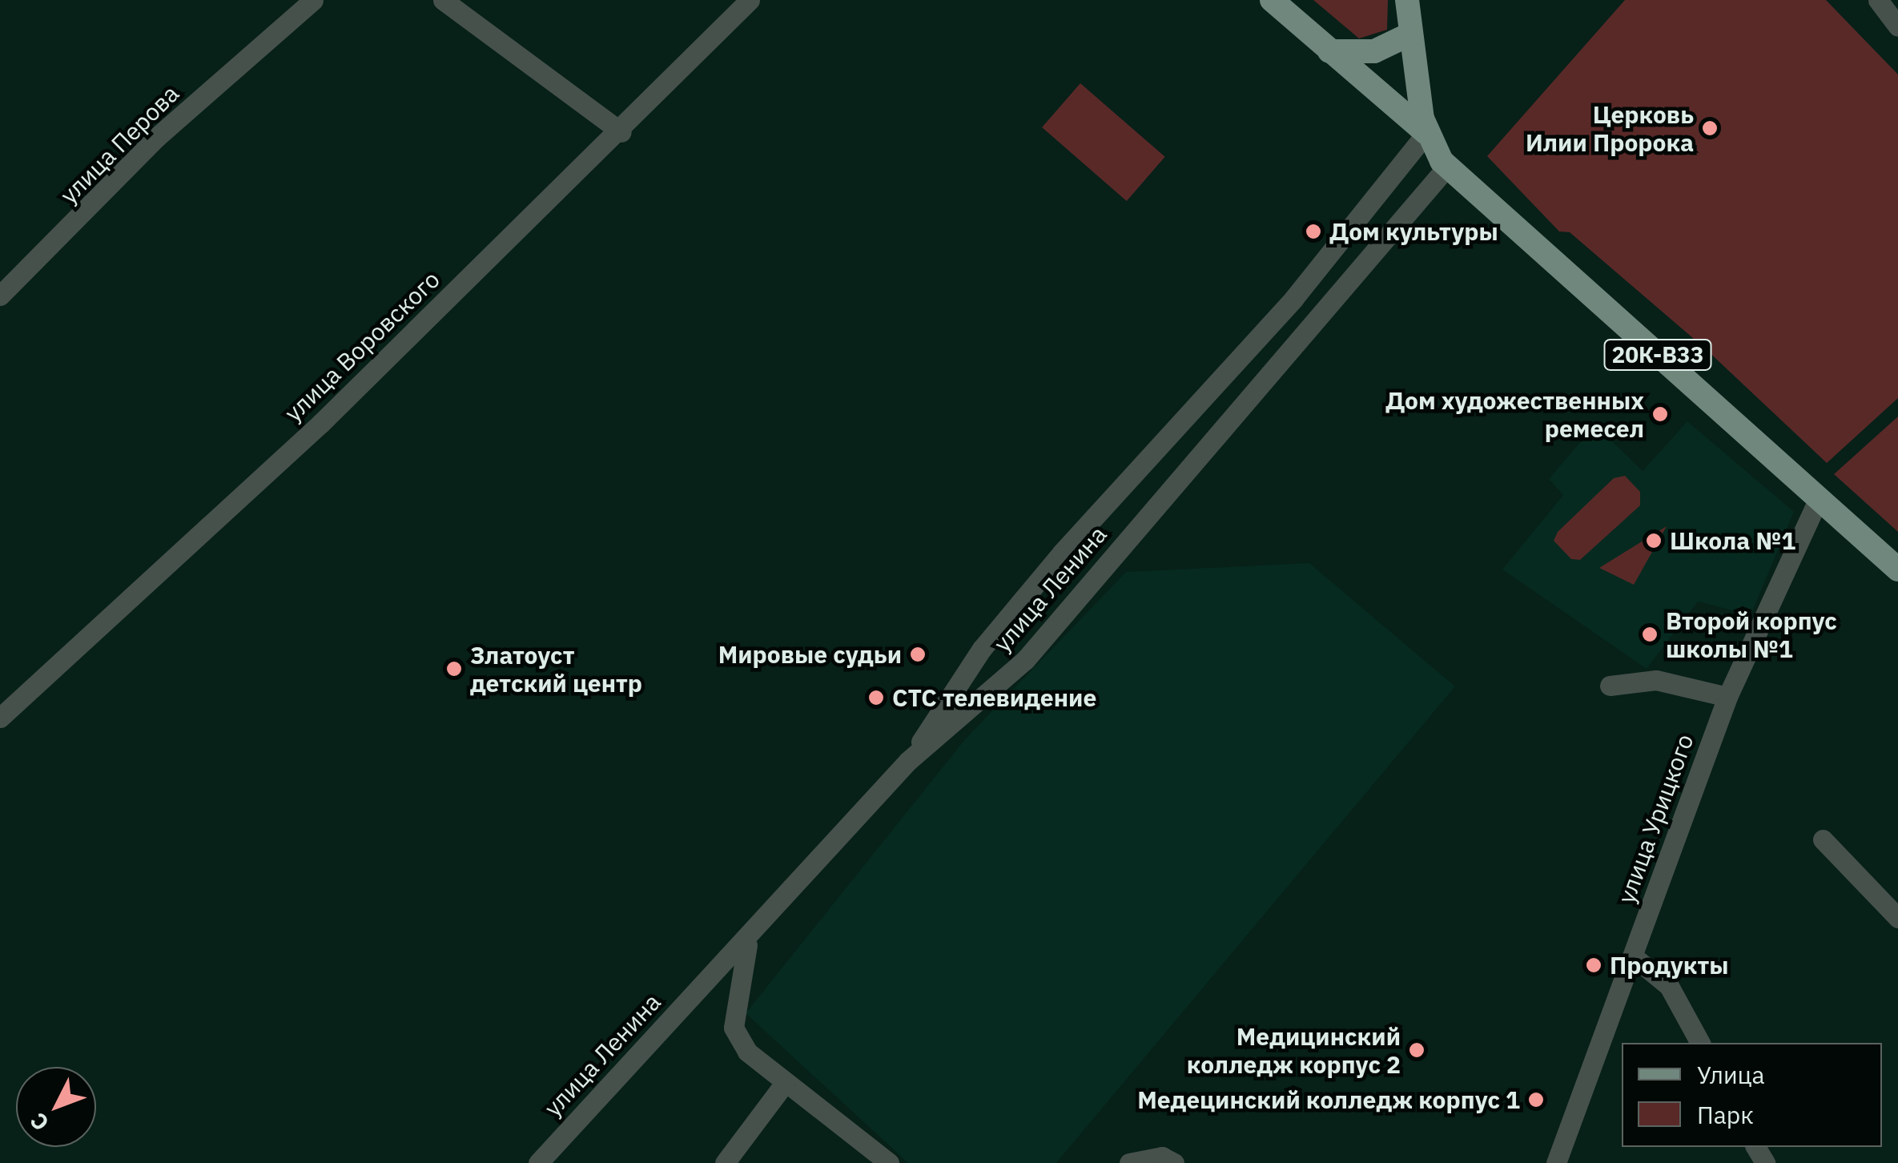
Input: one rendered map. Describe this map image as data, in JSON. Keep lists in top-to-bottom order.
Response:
{
  "streets": {
    "main road": ["20К-В33"],
    "street": [
      "улица Перова",
      "улица Воровского",
      "улица Ленина",
      "улица Урицкого"
    ]
  },
  "crossings": [
    ["20К-В33", "улица Ленина"],
    ["20К-В33", "улица Урицкого"]
  ],
  "places": [
    "Церковь Илии Пророка",
    "Дом культуры",
    "Дом художественных ремесел",
    "Школа №1",
    "Второй корпус школы №1",
    "Мировые судьи",
    "Златоуст детский центр",
    "СТС телевидение",
    "Продукты",
    "Медицинский колледж корпус 2",
    "Медецинский колледж корпус 1"
  ],
  "legend": ["Улица", "Парк"],
  "north": "bottom left"
}
